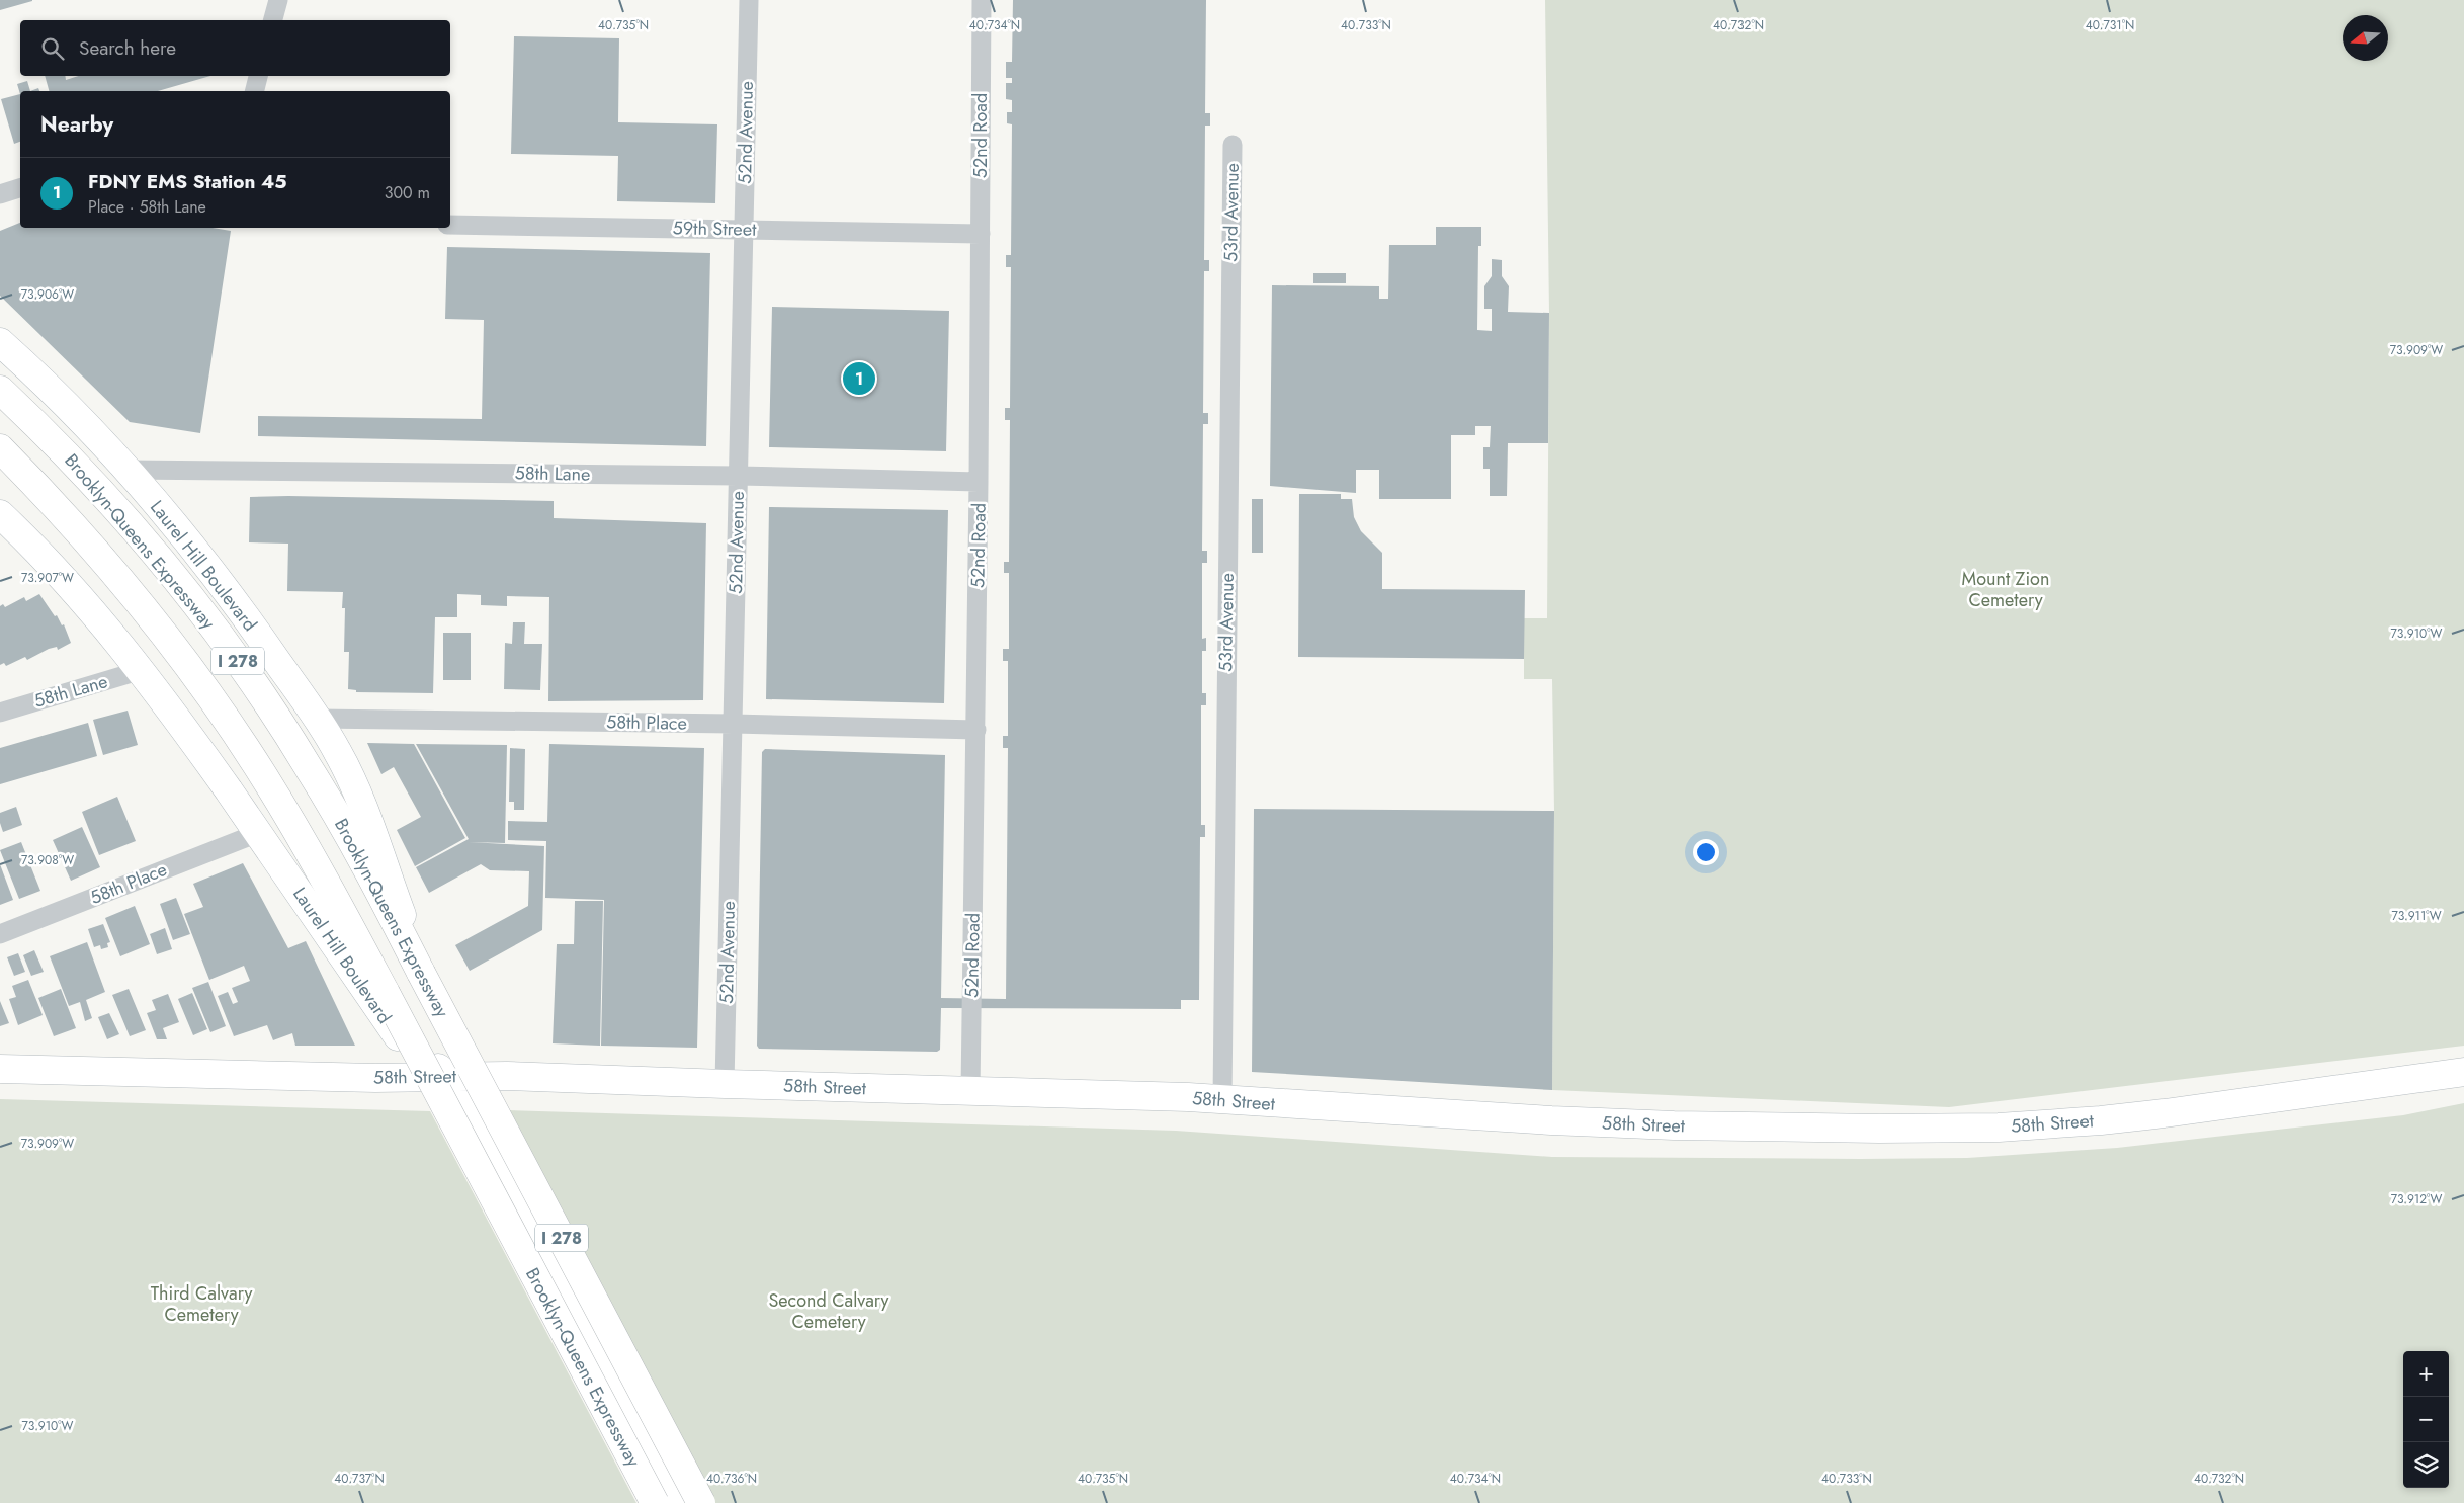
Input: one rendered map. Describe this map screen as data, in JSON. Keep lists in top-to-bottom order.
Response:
{
  "streets": {
    "main road": [
      "Brooklyn-Queens Expressway",
      "Laurel Hill Boulevard",
      "I 278",
      "58th Street"
    ],
    "street": [
      "52nd Avenue",
      "52nd Road",
      "53rd Avenue",
      "59th Street",
      "58th Lane",
      "58th Place"
    ]
  },
  "crossings": [
    ["52nd Avenue", "59th Street"],
    ["52nd Avenue", "58th Lane"],
    ["52nd Avenue", "58th Place"],
    ["52nd Avenue", "58th Street"],
    ["52nd Road", "59th Street"],
    ["52nd Road", "58th Lane"],
    ["52nd Road", "58th Place"],
    ["52nd Road", "58th Street"],
    ["53rd Avenue", "58th Street"],
    ["58th Lane", "Laurel Hill Boulevard"],
    ["Laurel Hill Boulevard", "58th Place"],
    ["Laurel Hill Boulevard", "58th Street"]
  ],
  "parks": ["Mount Zion Cemetery", "Third Calvary Cemetery", "Second Calvary Cemetery"],
  "north": "left",
  "page": {
    "search": "Search here",
    "heading": "Nearby",
    "list": [
      {
        "mark": "1",
        "name": "FDNY EMS Station 45",
        "note": "Place · 58th Lane",
        "value": "300 m"
      }
    ],
    "pins": "1",
    "map_buttons": ["+", "−"]
  },
  "coordinates": [
    "40.735°N",
    "40.734°N",
    "40.733°N",
    "40.732°N",
    "40.731°N",
    "73.906°W",
    "73.909°W",
    "73.907°W",
    "73.910°W",
    "73.908°W",
    "73.911°W",
    "73.912°W",
    "40.737°N",
    "40.736°N"
  ]
}
